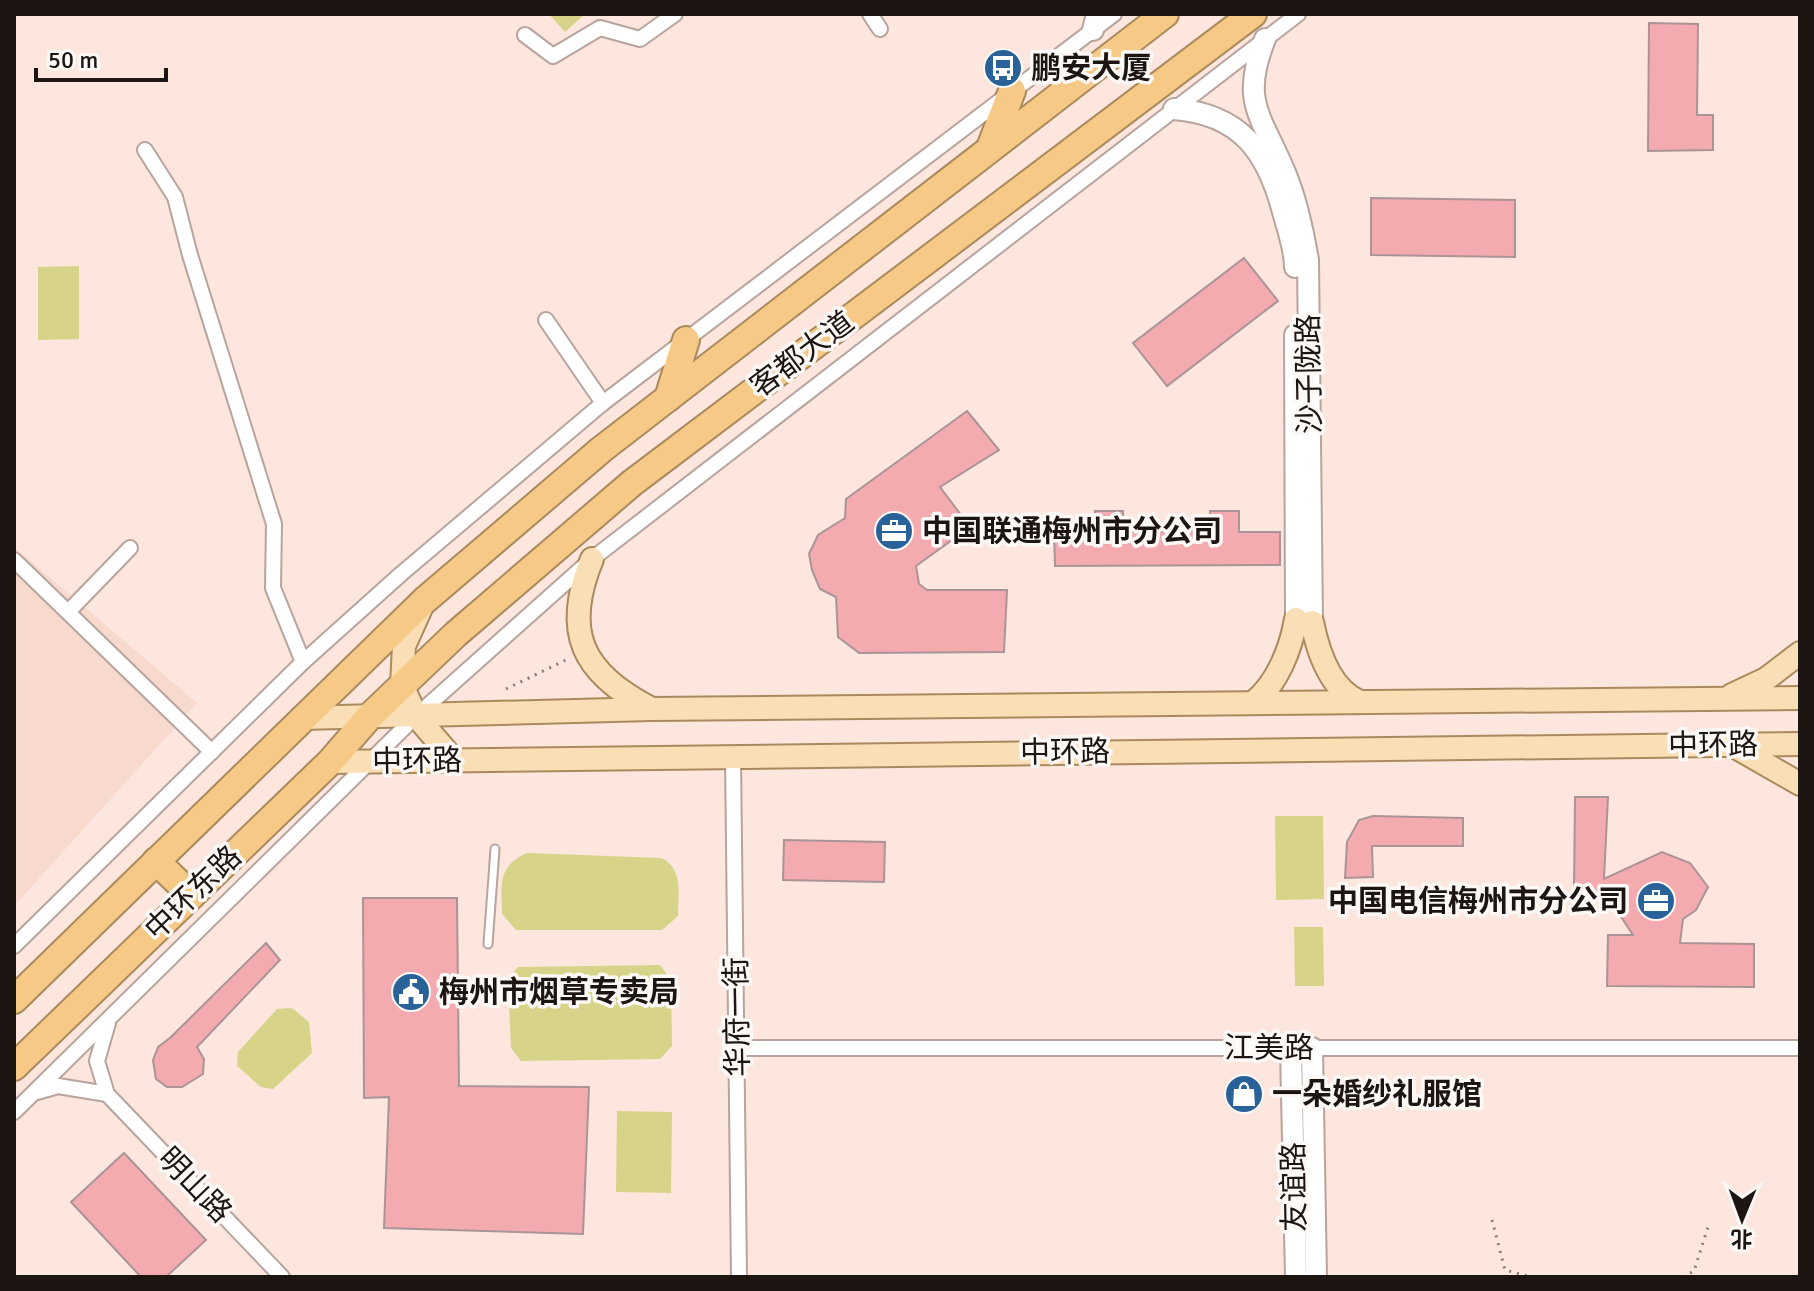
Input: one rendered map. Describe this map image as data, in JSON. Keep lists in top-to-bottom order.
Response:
{
  "streets": {
    "highway": ["客都大道", "中环东路"],
    "main road": ["中环路"],
    "street": [
      "沙子陇路",
      "华府一街",
      "江美路",
      "明山路",
      "友谊路"
    ]
  },
  "crossings": [
    ["客都大道", "中环路"],
    ["客都大道", "中环东路"],
    ["中环路", "中环东路"],
    ["中环路", "华府一街"],
    ["华府一街", "江美路"],
    ["江美路", "友谊路"]
  ],
  "places": {
    "bus stop": ["鹏安大厦"],
    "office": ["中国联通梅州市分公司", "中国电信梅州市分公司"],
    "public building": ["梅州市烟草专卖局"],
    "shop": ["一朵婚纱礼服馆"]
  },
  "scale_bar": "50 m",
  "north": "bottom"
}
